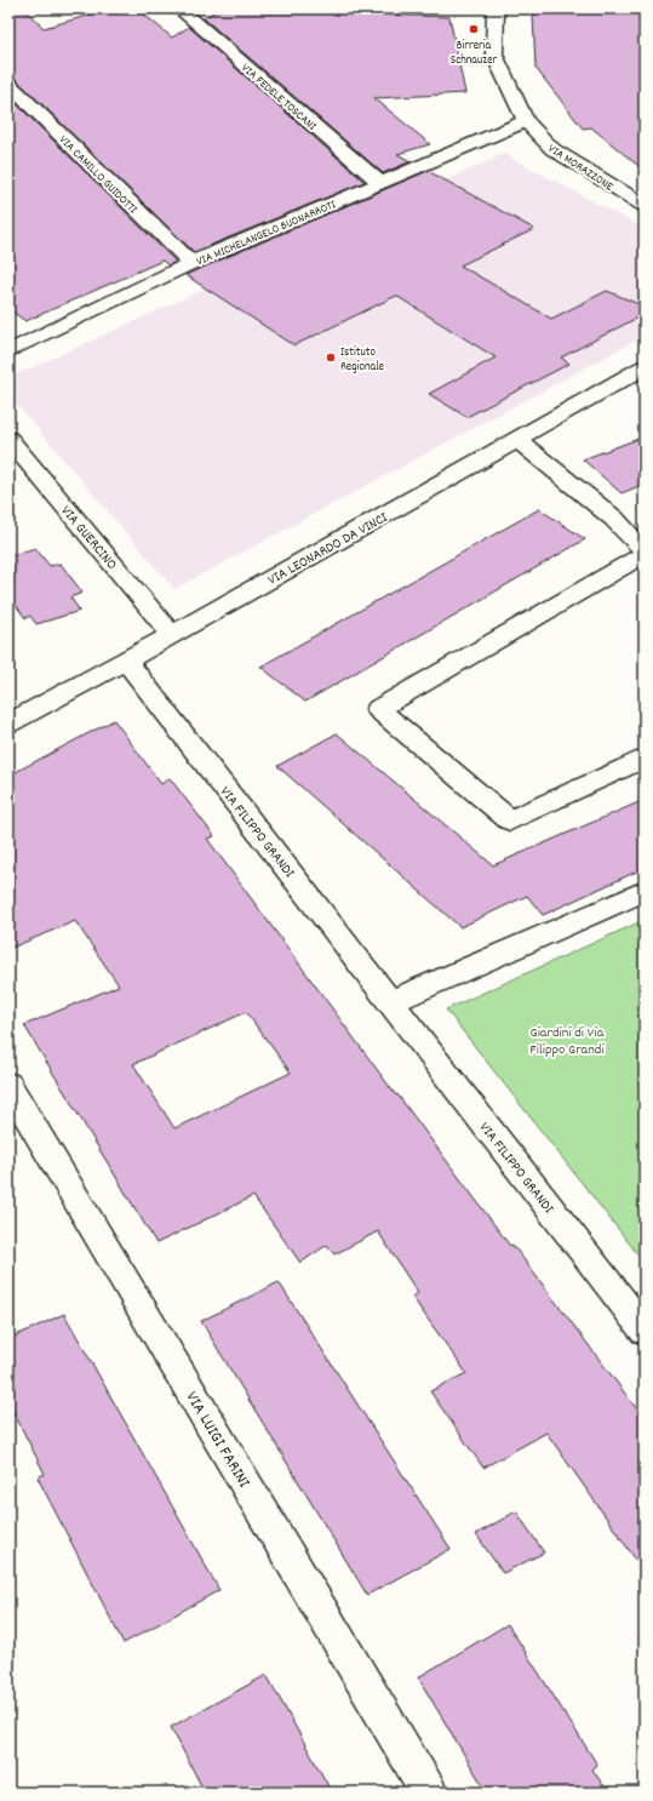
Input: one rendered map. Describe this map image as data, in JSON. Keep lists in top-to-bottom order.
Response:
{
  "streets": {
    "street": [
      "VIA FEDELE TOSCANI",
      "VIA MORAZZONE",
      "VIA CAMILLO GUIDOTTI",
      "VIA MICHELANGELO BUONARROTI",
      "VIA GUERCINO",
      "VIA LEONARDO DA VINCI",
      "VIA FILIPPO GRANDI",
      "VIA LUIGI FARINI"
    ]
  },
  "crossings": [
    ["VIA FEDELE TOSCANI", "VIA MICHELANGELO BUONARROTI"],
    ["VIA MORAZZONE", "VIA MICHELANGELO BUONARROTI"],
    ["VIA CAMILLO GUIDOTTI", "VIA MICHELANGELO BUONARROTI"],
    ["VIA GUERCINO", "VIA LEONARDO DA VINCI"],
    ["VIA LEONARDO DA VINCI", "VIA FILIPPO GRANDI"]
  ],
  "parks": ["Giardini di Via Filippo Grandi"],
  "places": ["Birreria Schnauzer", "Istituto Regionale"]
}
